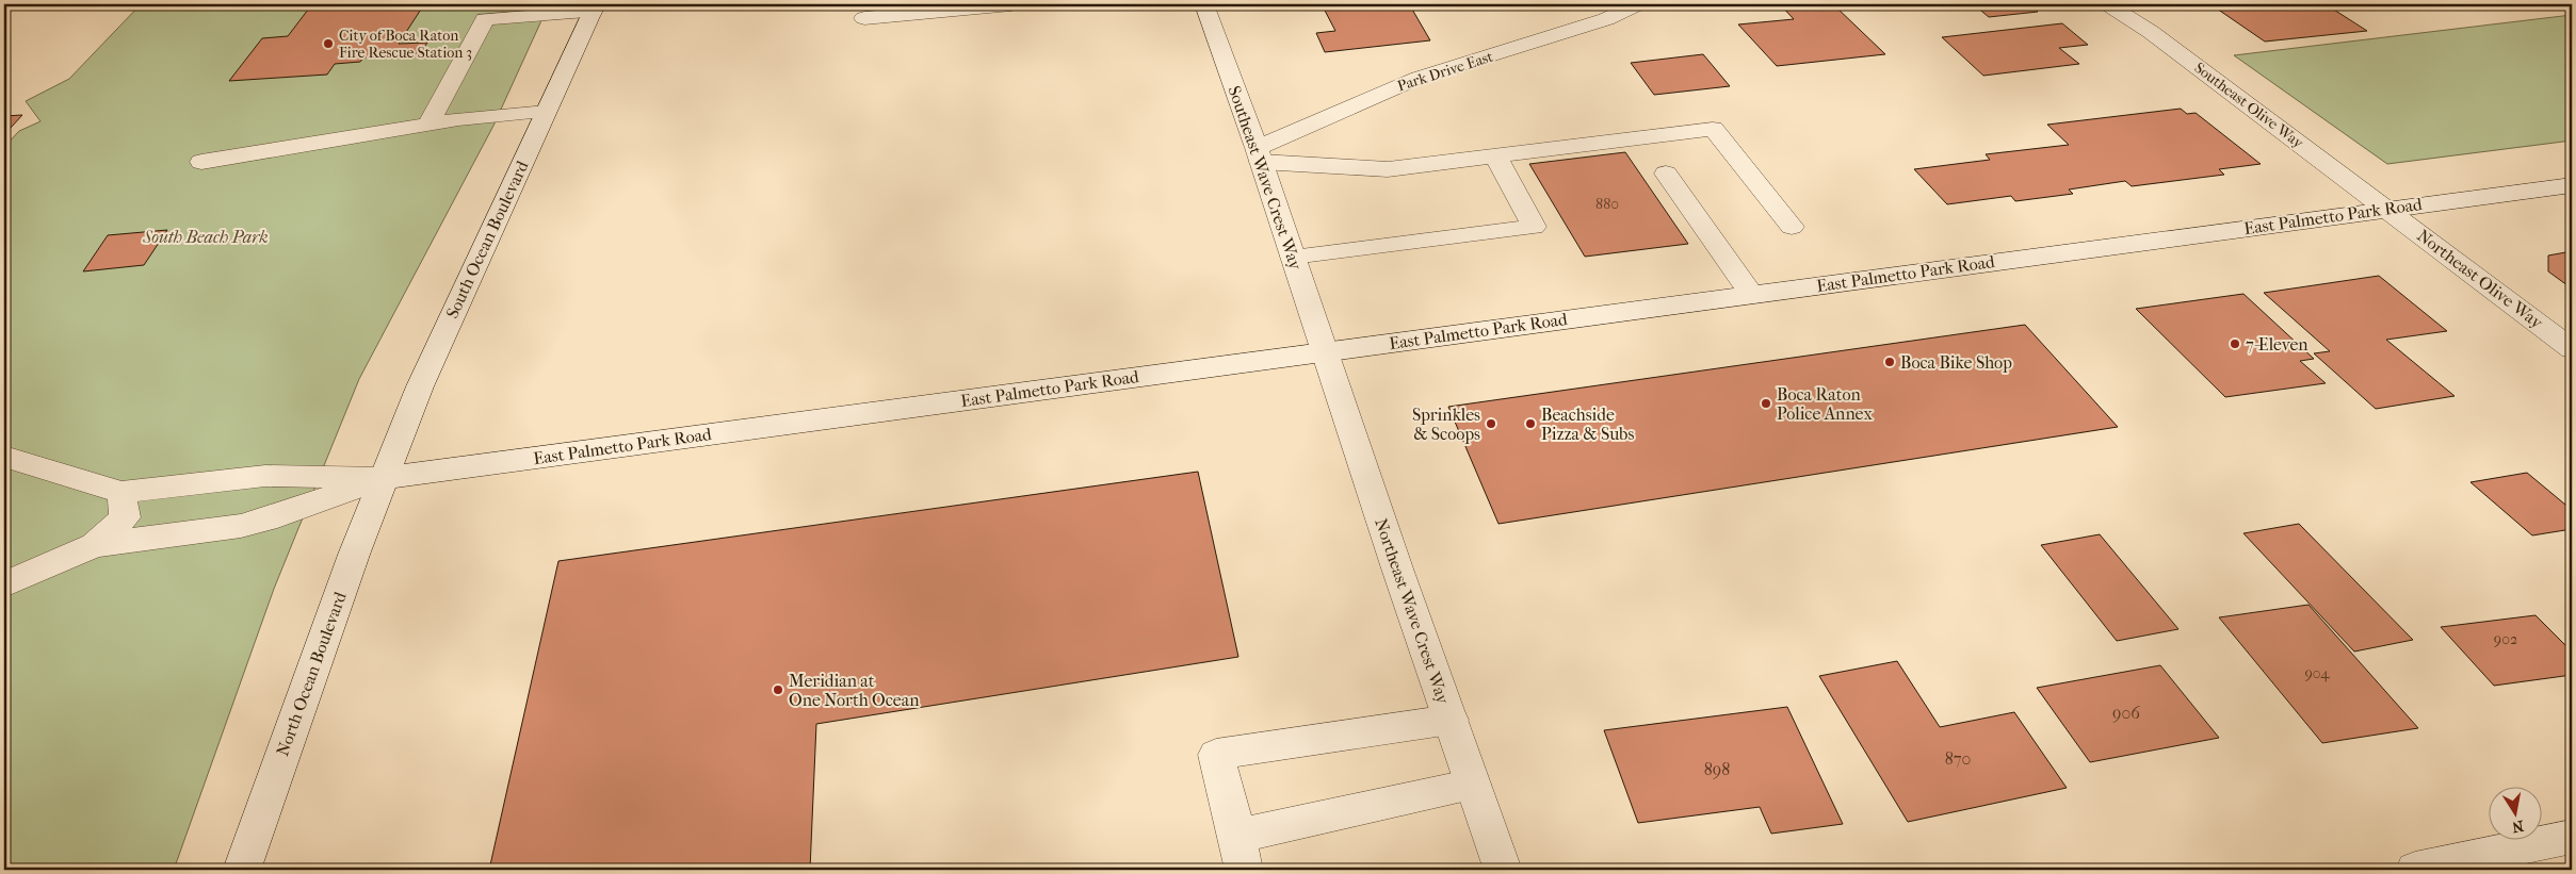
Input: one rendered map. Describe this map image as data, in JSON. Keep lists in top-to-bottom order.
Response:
{
  "streets": {
    "main road": [
      "Park Drive East",
      "Southeast Olive Way",
      "Southeast Wave Crest Way",
      "East Palmetto Park Road",
      "South Ocean Boulevard",
      "Northeast Olive Way",
      "Northeast Wave Crest Way",
      "North Ocean Boulevard"
    ]
  },
  "crossings": [
    ["Park Drive East", "Southeast Wave Crest Way"],
    ["Southeast Olive Way", "East Palmetto Park Road"],
    ["Southeast Olive Way", "Northeast Olive Way"],
    ["Southeast Wave Crest Way", "East Palmetto Park Road"],
    ["Southeast Wave Crest Way", "Northeast Wave Crest Way"],
    ["East Palmetto Park Road", "South Ocean Boulevard"],
    ["East Palmetto Park Road", "Northeast Olive Way"],
    ["East Palmetto Park Road", "Northeast Wave Crest Way"],
    ["East Palmetto Park Road", "North Ocean Boulevard"],
    ["South Ocean Boulevard", "North Ocean Boulevard"]
  ],
  "parks": ["South Beach Park"],
  "places": [
    "City of Boca Raton Fire Rescue Station 3",
    "7-Eleven",
    "Boca Bike Shop",
    "Boca Raton Police Annex",
    "Sprinkles & Scoops",
    "Beachside Pizza & Subs",
    "Meridian at One North Ocean"
  ],
  "house_numbers": [
    "880",
    "902",
    "904",
    "906",
    "870",
    "898"
  ],
  "north": "bottom"
}
